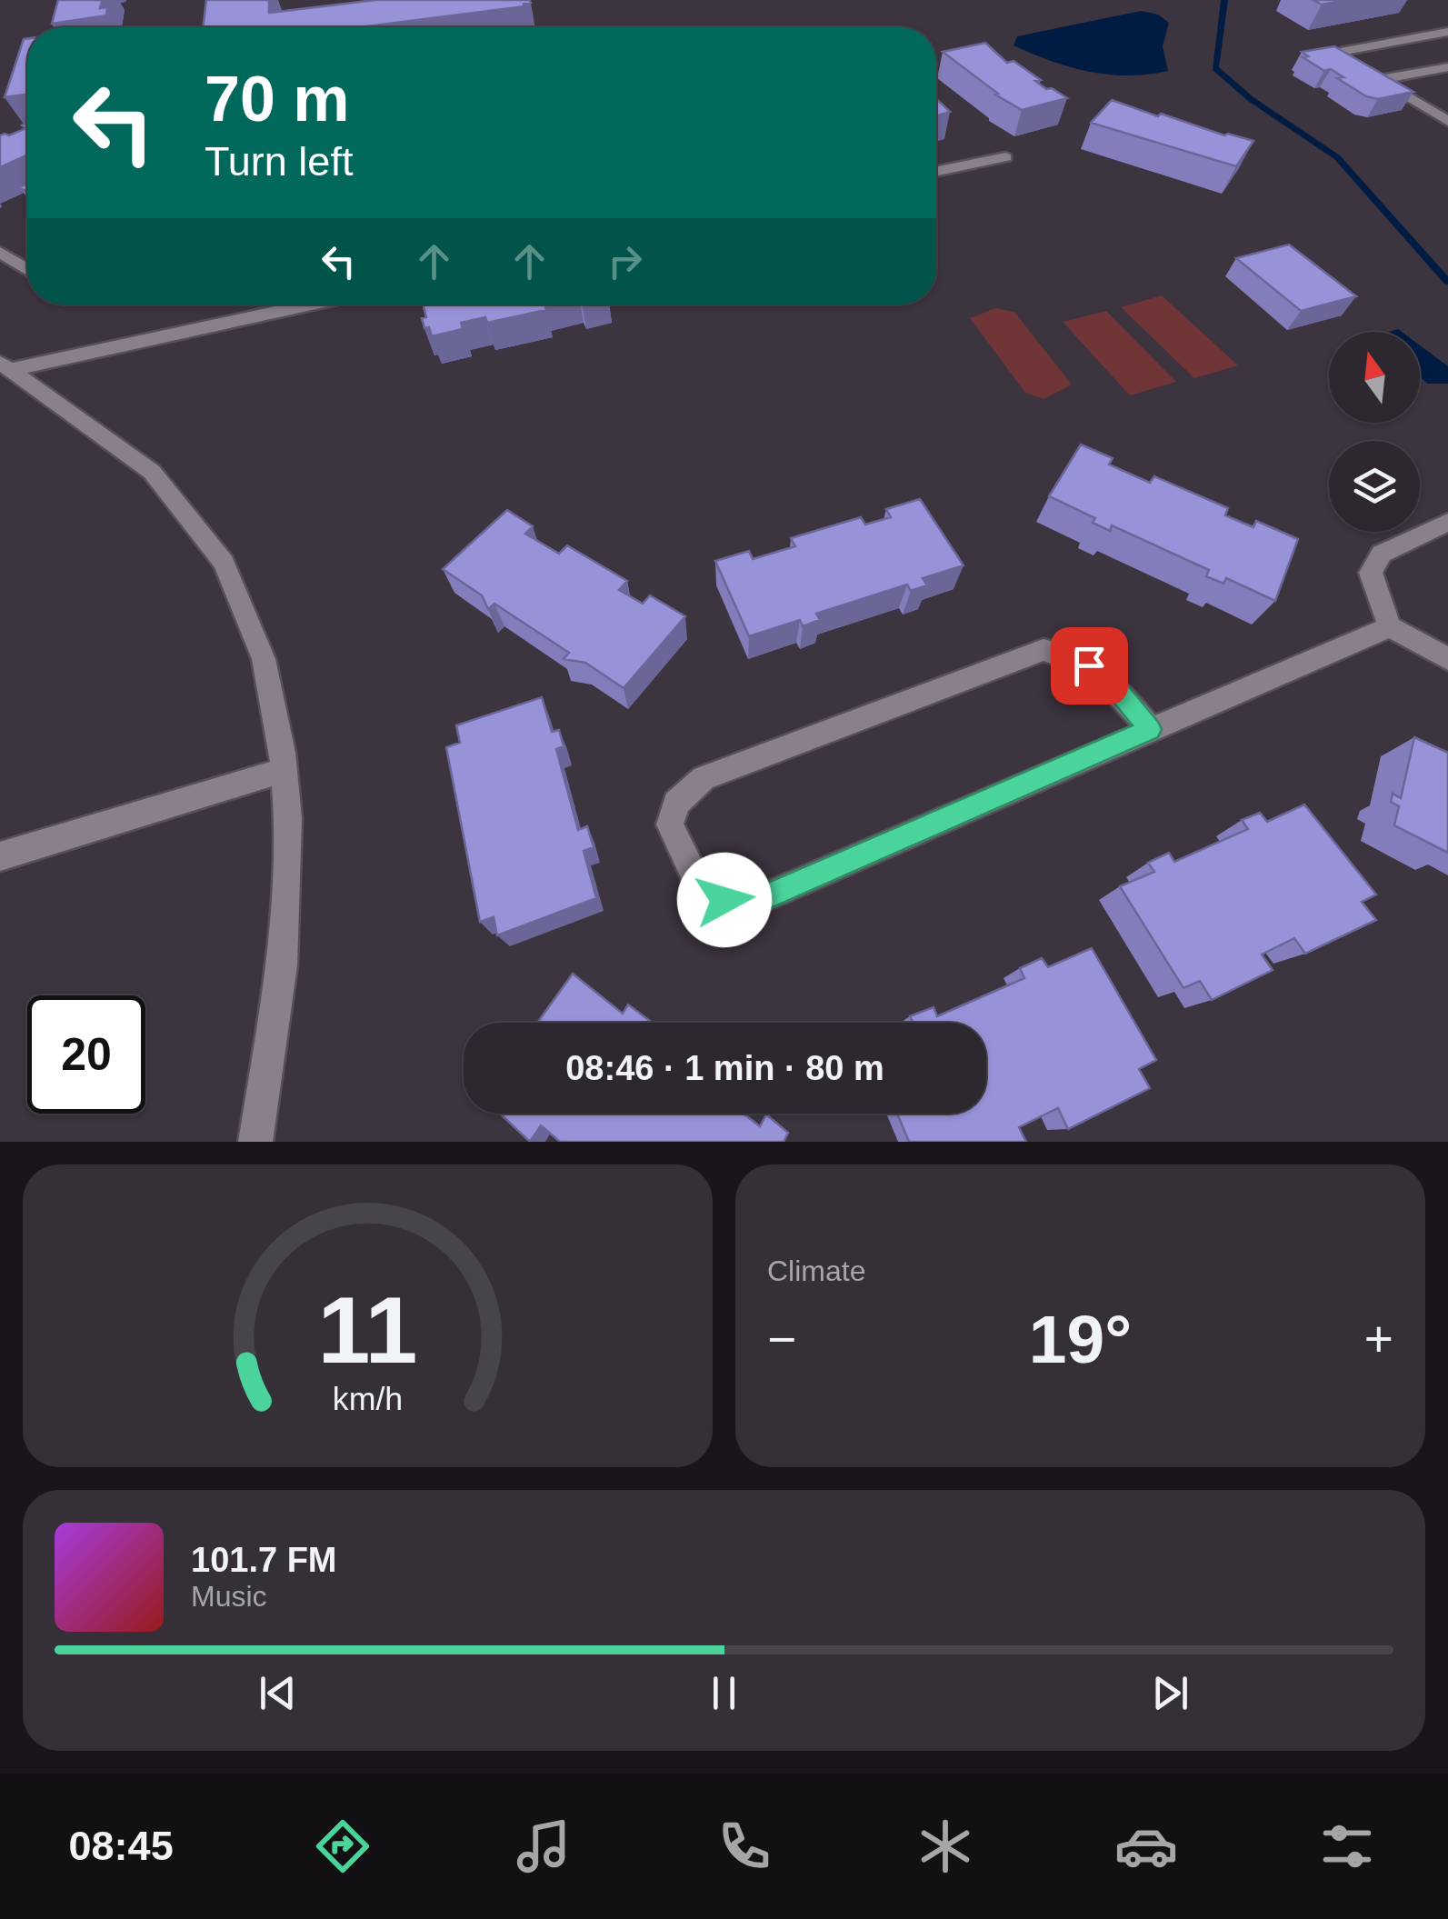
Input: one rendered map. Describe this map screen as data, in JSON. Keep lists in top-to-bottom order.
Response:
{
  "north": "top",
  "page": {
    "turn": ["70 m", "Turn left"],
    "limit": "20",
    "trip": "08:46 · 1 min · 80 m",
    "tile": "Climate",
    "heat": ["−", "19°", "+"],
    "song": ["101.7 FM", "Music"],
    "tabs": "08:45",
    "gauge": ["11", "km/h"]
  }
}
